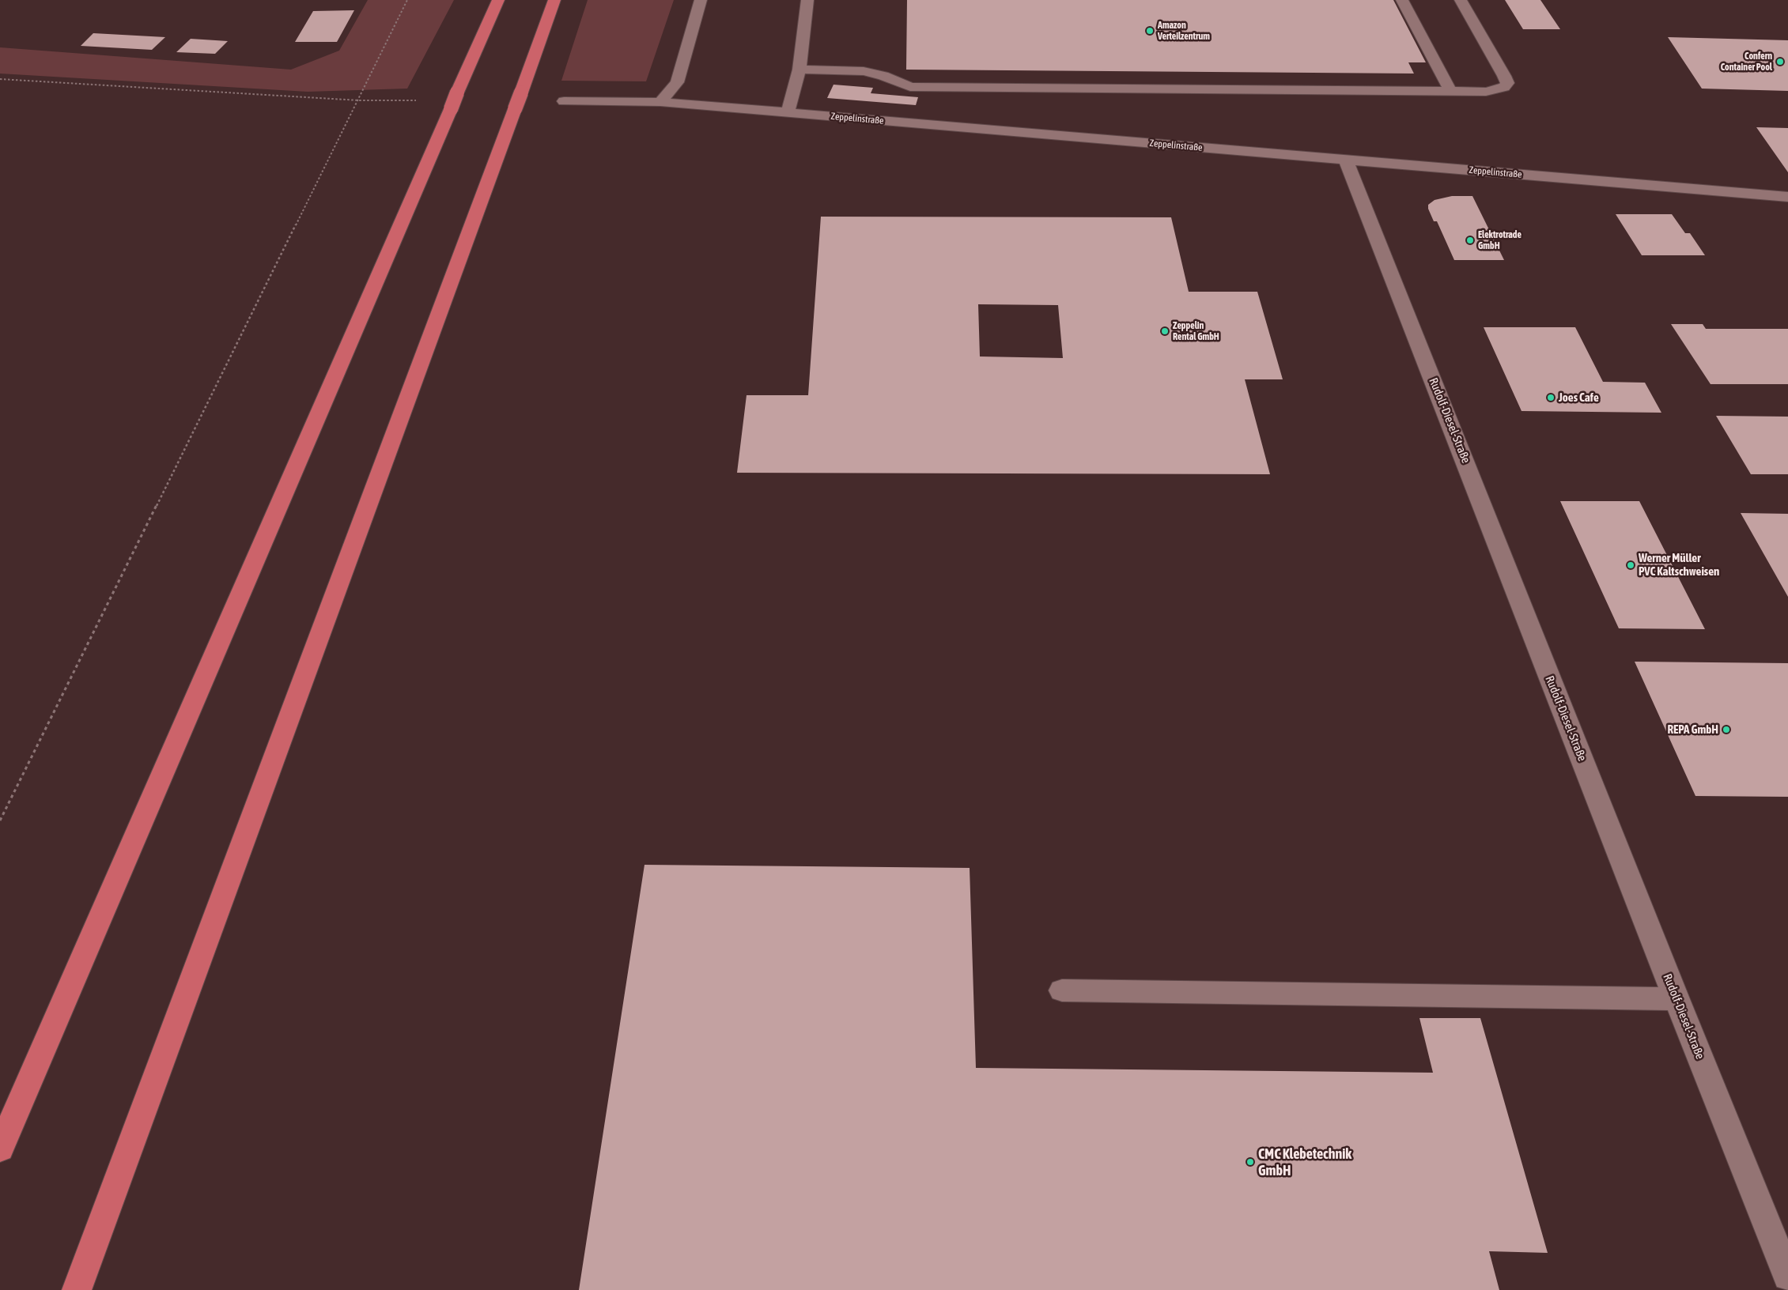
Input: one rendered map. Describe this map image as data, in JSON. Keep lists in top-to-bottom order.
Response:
{
  "streets": {
    "street": ["Zeppelinstraße", "Rudolf-Diesel-Straße"]
  },
  "crossings": [
    ["Zeppelinstraße", "Rudolf-Diesel-Straße"]
  ],
  "places": [
    "Amazon Verteilzentrum",
    "Confern Container Pool",
    "Elektrotrade GmbH",
    "Zeppelin Rental GmbH",
    "Joes Cafe",
    "Werner Müller PVC Kaltschweisen",
    "REPA GmbH",
    "CMC Klebetechnik GmbH"
  ]
}
